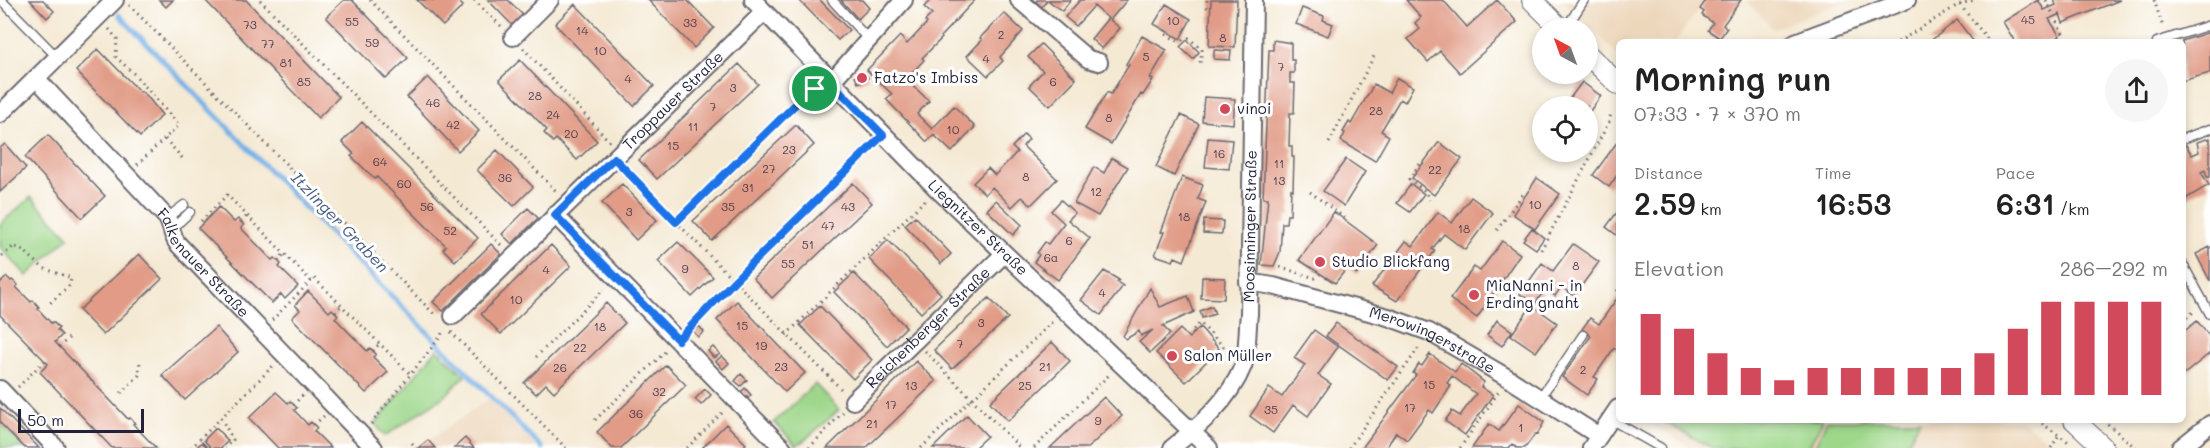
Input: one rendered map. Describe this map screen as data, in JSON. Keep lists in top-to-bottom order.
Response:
{
  "streets": {
    "street": [
      "Troppauer Straße",
      "Moosinninger Straße",
      "Liegnitzer Straße",
      "Falkenauer Straße",
      "Reichenberger Straße",
      "Merowingerstraße"
    ]
  },
  "crossings": [
    ["Troppauer Straße", "Liegnitzer Straße"],
    ["Moosinninger Straße", "Liegnitzer Straße"],
    ["Moosinninger Straße", "Merowingerstraße"],
    ["Liegnitzer Straße", "Reichenberger Straße"]
  ],
  "water": ["Itzlinger Graben"],
  "places": [
    "Fatzo's Imbiss",
    "vinoi",
    "Studio Blickfang",
    "MiaNanni - in Erding gnaht",
    "Salon Müller"
  ],
  "house_numbers": [
    "45",
    "10",
    "55",
    "33",
    "73",
    "14",
    "2",
    "8",
    "59",
    "77",
    "10",
    "5",
    "4",
    "81",
    "7",
    "4",
    "85",
    "6",
    "3",
    "28",
    "46",
    "7",
    "28",
    "24",
    "8",
    "42",
    "11",
    "10",
    "20",
    "15",
    "23",
    "16",
    "64",
    "11",
    "27",
    "22",
    "8",
    "36",
    "13",
    "60",
    "31",
    "12",
    "10",
    "56",
    "35",
    "43",
    "3",
    "18",
    "47",
    "18",
    "52",
    "6",
    "51",
    "6a",
    "55",
    "8",
    "9",
    "4",
    "4",
    "10",
    "3",
    "15",
    "18",
    "7",
    "19",
    "22",
    "23",
    "21",
    "26",
    "2",
    "15",
    "13",
    "25",
    "32",
    "17",
    "17",
    "35",
    "36",
    "9",
    "21",
    "1"
  ],
  "scale_bar": "50 m",
  "north": "top left",
  "page": {
    "heading": ["Morning run", "07:33 · 7 × 370 m"],
    "stats": [
      ["Distance", "2.59 km"],
      ["Time", "16:53"],
      ["Pace", "6:31 /km"]
    ],
    "chart": ["Elevation", "286–292 m"],
    "scale": "50 m"
  }
}
